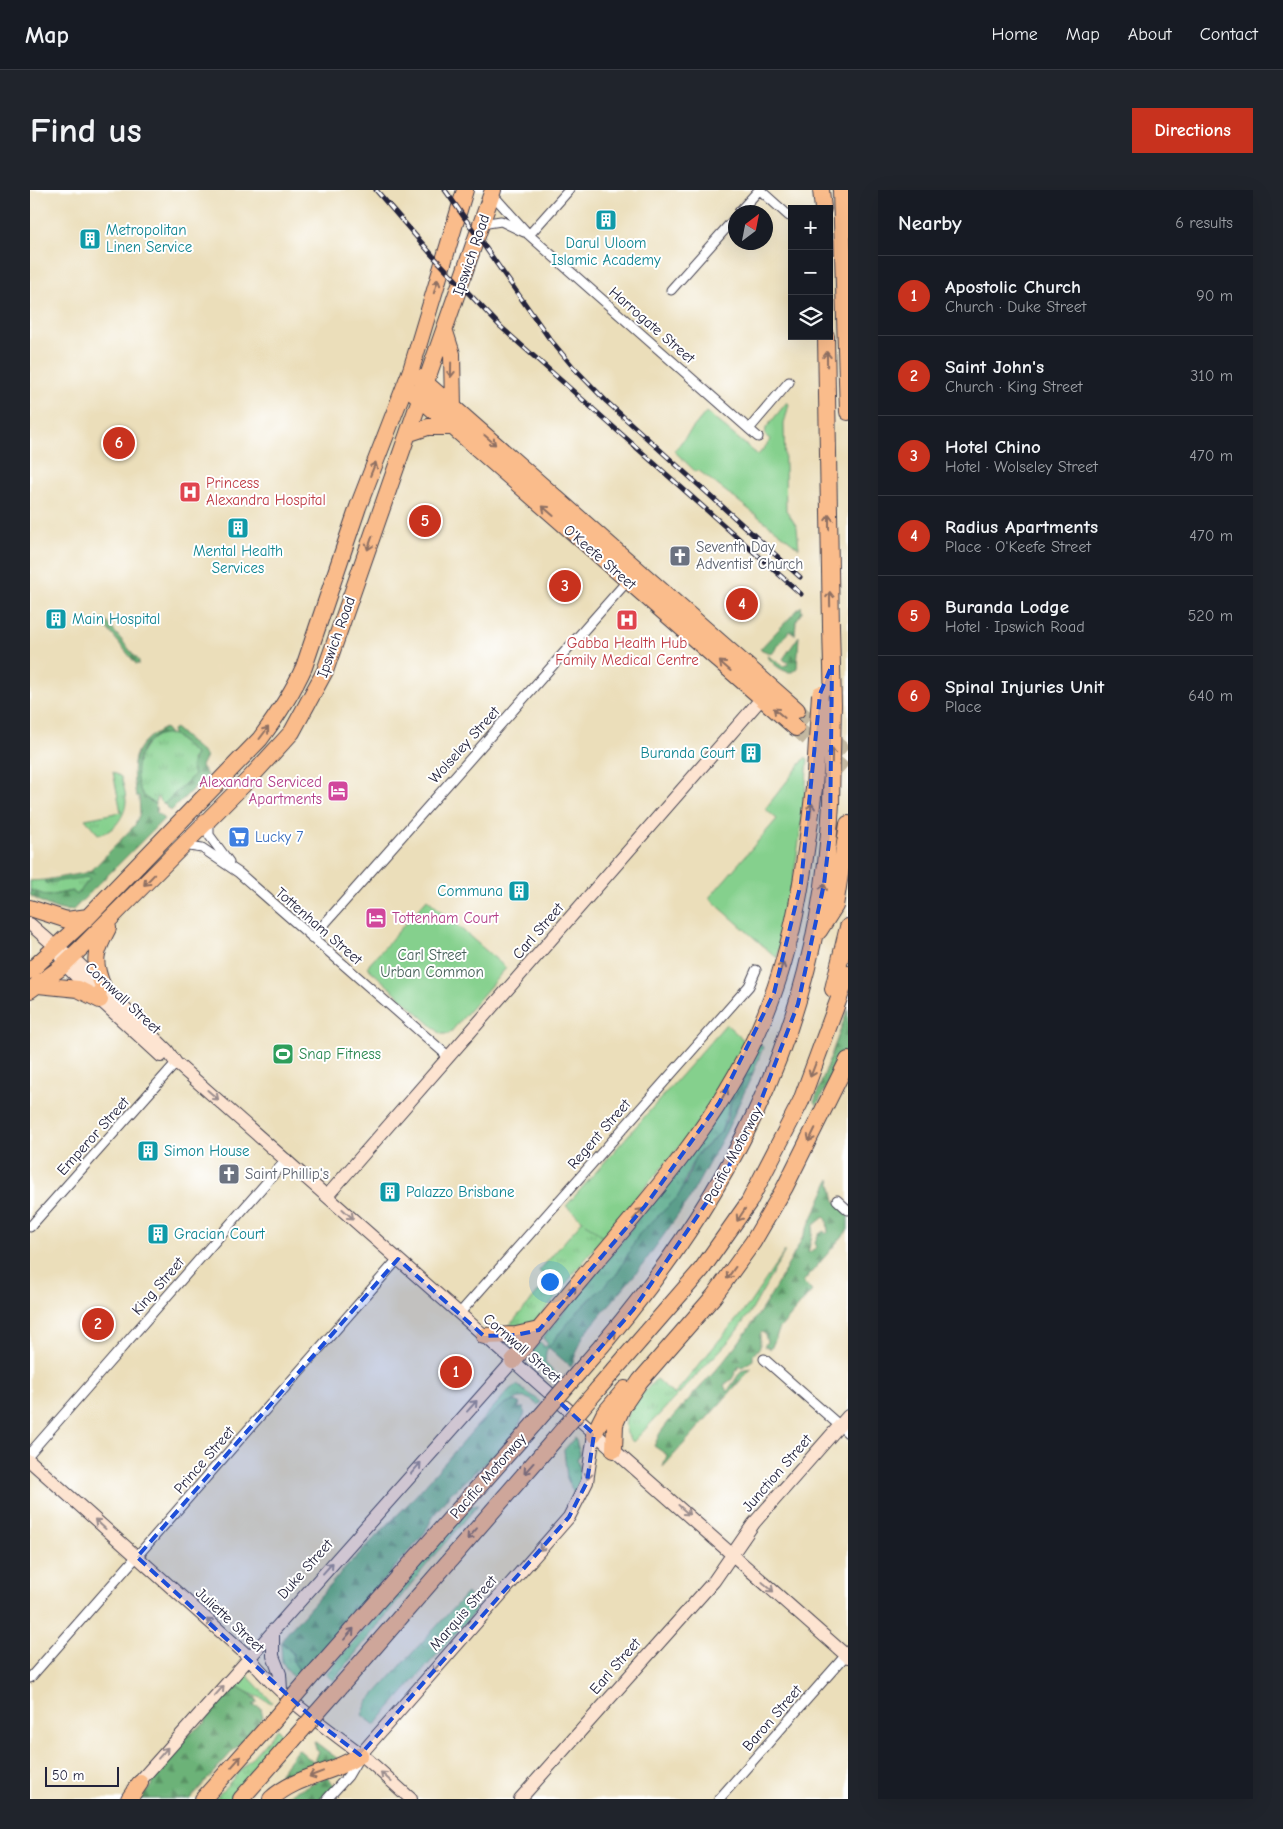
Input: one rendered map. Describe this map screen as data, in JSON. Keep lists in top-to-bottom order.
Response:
{
  "streets": {
    "highway": ["Ipswich Road", "O'Keefe Street", "Pacific Motorway"],
    "main road": [
      "Carl Street",
      "Cornwall Street",
      "Junction Street",
      "Duke Street",
      "Marquis Street",
      "Juliette Street",
      "Earl Street"
    ],
    "street": [
      "Harrogate Street",
      "Wolseley Street",
      "Tottenham Street",
      "Regent Street",
      "Emperor Street",
      "King Street",
      "Prince Street",
      "Baron Street"
    ]
  },
  "crossings": [
    ["Ipswich Road", "Harrogate Street"],
    ["Ipswich Road", "O'Keefe Street"],
    ["Ipswich Road", "Tottenham Street"],
    ["Ipswich Road", "Cornwall Street"],
    ["O'Keefe Street", "Wolseley Street"],
    ["O'Keefe Street", "Carl Street"],
    ["Wolseley Street", "Tottenham Street"],
    ["Tottenham Street", "Carl Street"],
    ["Carl Street", "Cornwall Street"],
    ["Cornwall Street", "Regent Street"],
    ["Cornwall Street", "Emperor Street"],
    ["Cornwall Street", "King Street"],
    ["Cornwall Street", "Prince Street"],
    ["Cornwall Street", "Junction Street"],
    ["Cornwall Street", "Duke Street"],
    ["Cornwall Street", "Marquis Street"],
    ["Cornwall Street", "Earl Street"],
    ["Cornwall Street", "Baron Street"],
    ["Prince Street", "Juliette Street"],
    ["Junction Street", "Earl Street"],
    ["Duke Street", "Juliette Street"],
    ["Marquis Street", "Juliette Street"]
  ],
  "one_way": [
    "Cornwall Street",
    "Duke Street",
    "Marquis Street",
    "Juliette Street"
  ],
  "parks": ["Carl Street Urban Common"],
  "places": {
    "building": [
      "Darul Uloom Islamic Academy",
      "Metropolitan Linen Service",
      "Mental Health Services",
      "Main Hospital",
      "Buranda Court",
      "Communa",
      "Simon House",
      "Palazzo Brisbane",
      "Gracian Court"
    ],
    "hospital": ["Princess Alexandra Hospital", "Gabba Health Hub Family Medical Centre"],
    "church": ["Seventh Day Adventist Church", "Saint Phillip's"],
    "hotel": ["Alexandra Serviced Apartments", "Tottenham Court"],
    "supermarket": ["Lucky 7"],
    "sports": ["Snap Fitness"]
  },
  "scale_bar": "50 m",
  "north": "top right",
  "page": {
    "header": "Map",
    "nav": [
      "Home",
      "Map",
      "About",
      "Contact"
    ],
    "buttons": "Directions",
    "title": "Find us",
    "heading": ["Nearby", "6 results"],
    "map_buttons": ["+", "−"],
    "list": [
      {
        "mark": "1",
        "name": "Apostolic Church",
        "note": "Church · Duke Street",
        "value": "90 m"
      },
      {
        "mark": "2",
        "name": "Saint John's",
        "note": "Church · King Street",
        "value": "310 m"
      },
      {
        "mark": "3",
        "name": "Hotel Chino",
        "note": "Hotel · Wolseley Street",
        "value": "470 m"
      },
      {
        "mark": "4",
        "name": "Radius Apartments",
        "note": "Place · O'Keefe Street",
        "value": "470 m"
      },
      {
        "mark": "5",
        "name": "Buranda Lodge",
        "note": "Hotel · Ipswich Road",
        "value": "520 m"
      },
      {
        "mark": "6",
        "name": "Spinal Injuries Unit",
        "note": "Place",
        "value": "640 m"
      }
    ],
    "pins": [
      "6",
      "5",
      "3",
      "4",
      "2",
      "1"
    ],
    "scale": "50 m"
  }
}
